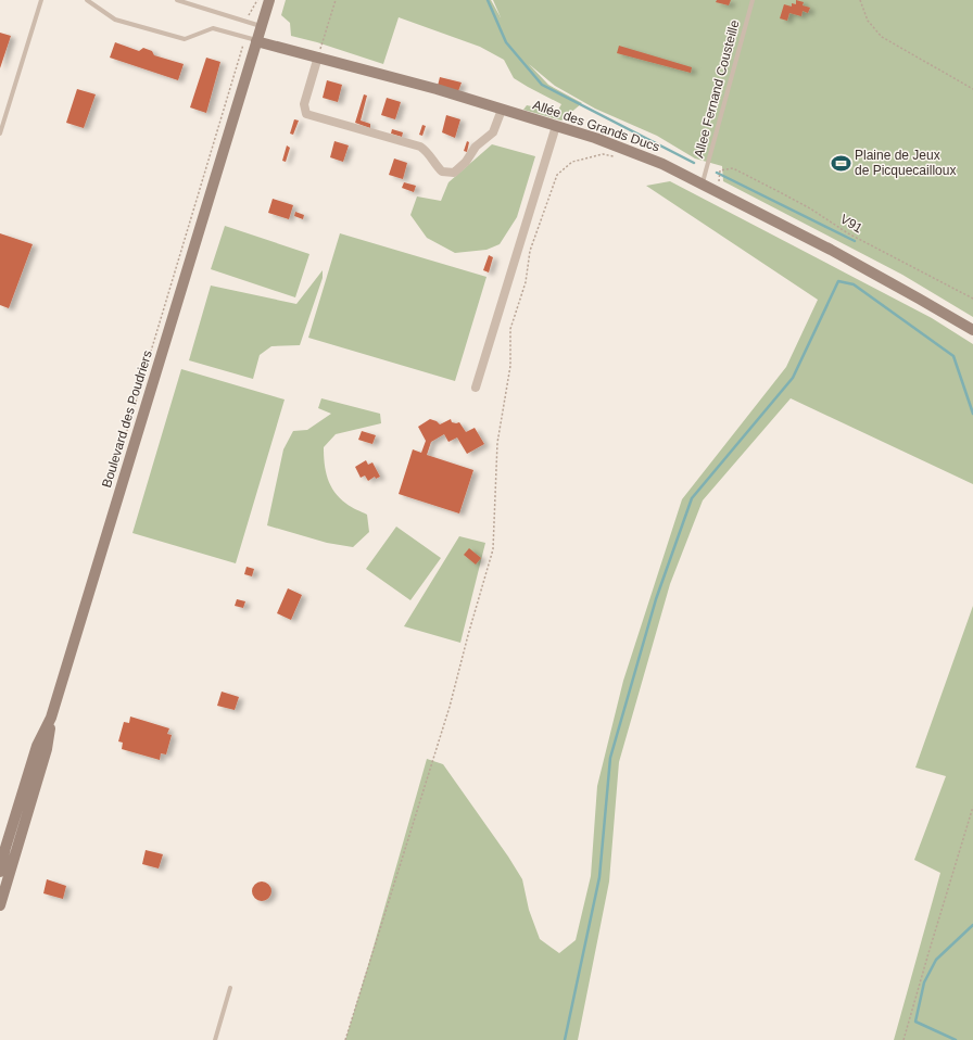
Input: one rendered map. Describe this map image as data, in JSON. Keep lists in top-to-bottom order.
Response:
{
  "streets": {
    "main road": ["Allée des Grands Ducs", "Boulevard des Poudriers"],
    "lane": ["Allee Fernand Cousteille"],
    "path": ["V91"]
  },
  "crossings": [
    ["Allee Fernand Cousteille", "Allée des Grands Ducs"],
    ["Allée des Grands Ducs", "V91"],
    ["Allée des Grands Ducs", "Boulevard des Poudriers"]
  ],
  "places": {
    "sports": ["Plaine de Jeux de Picquecailloux"]
  }
}
